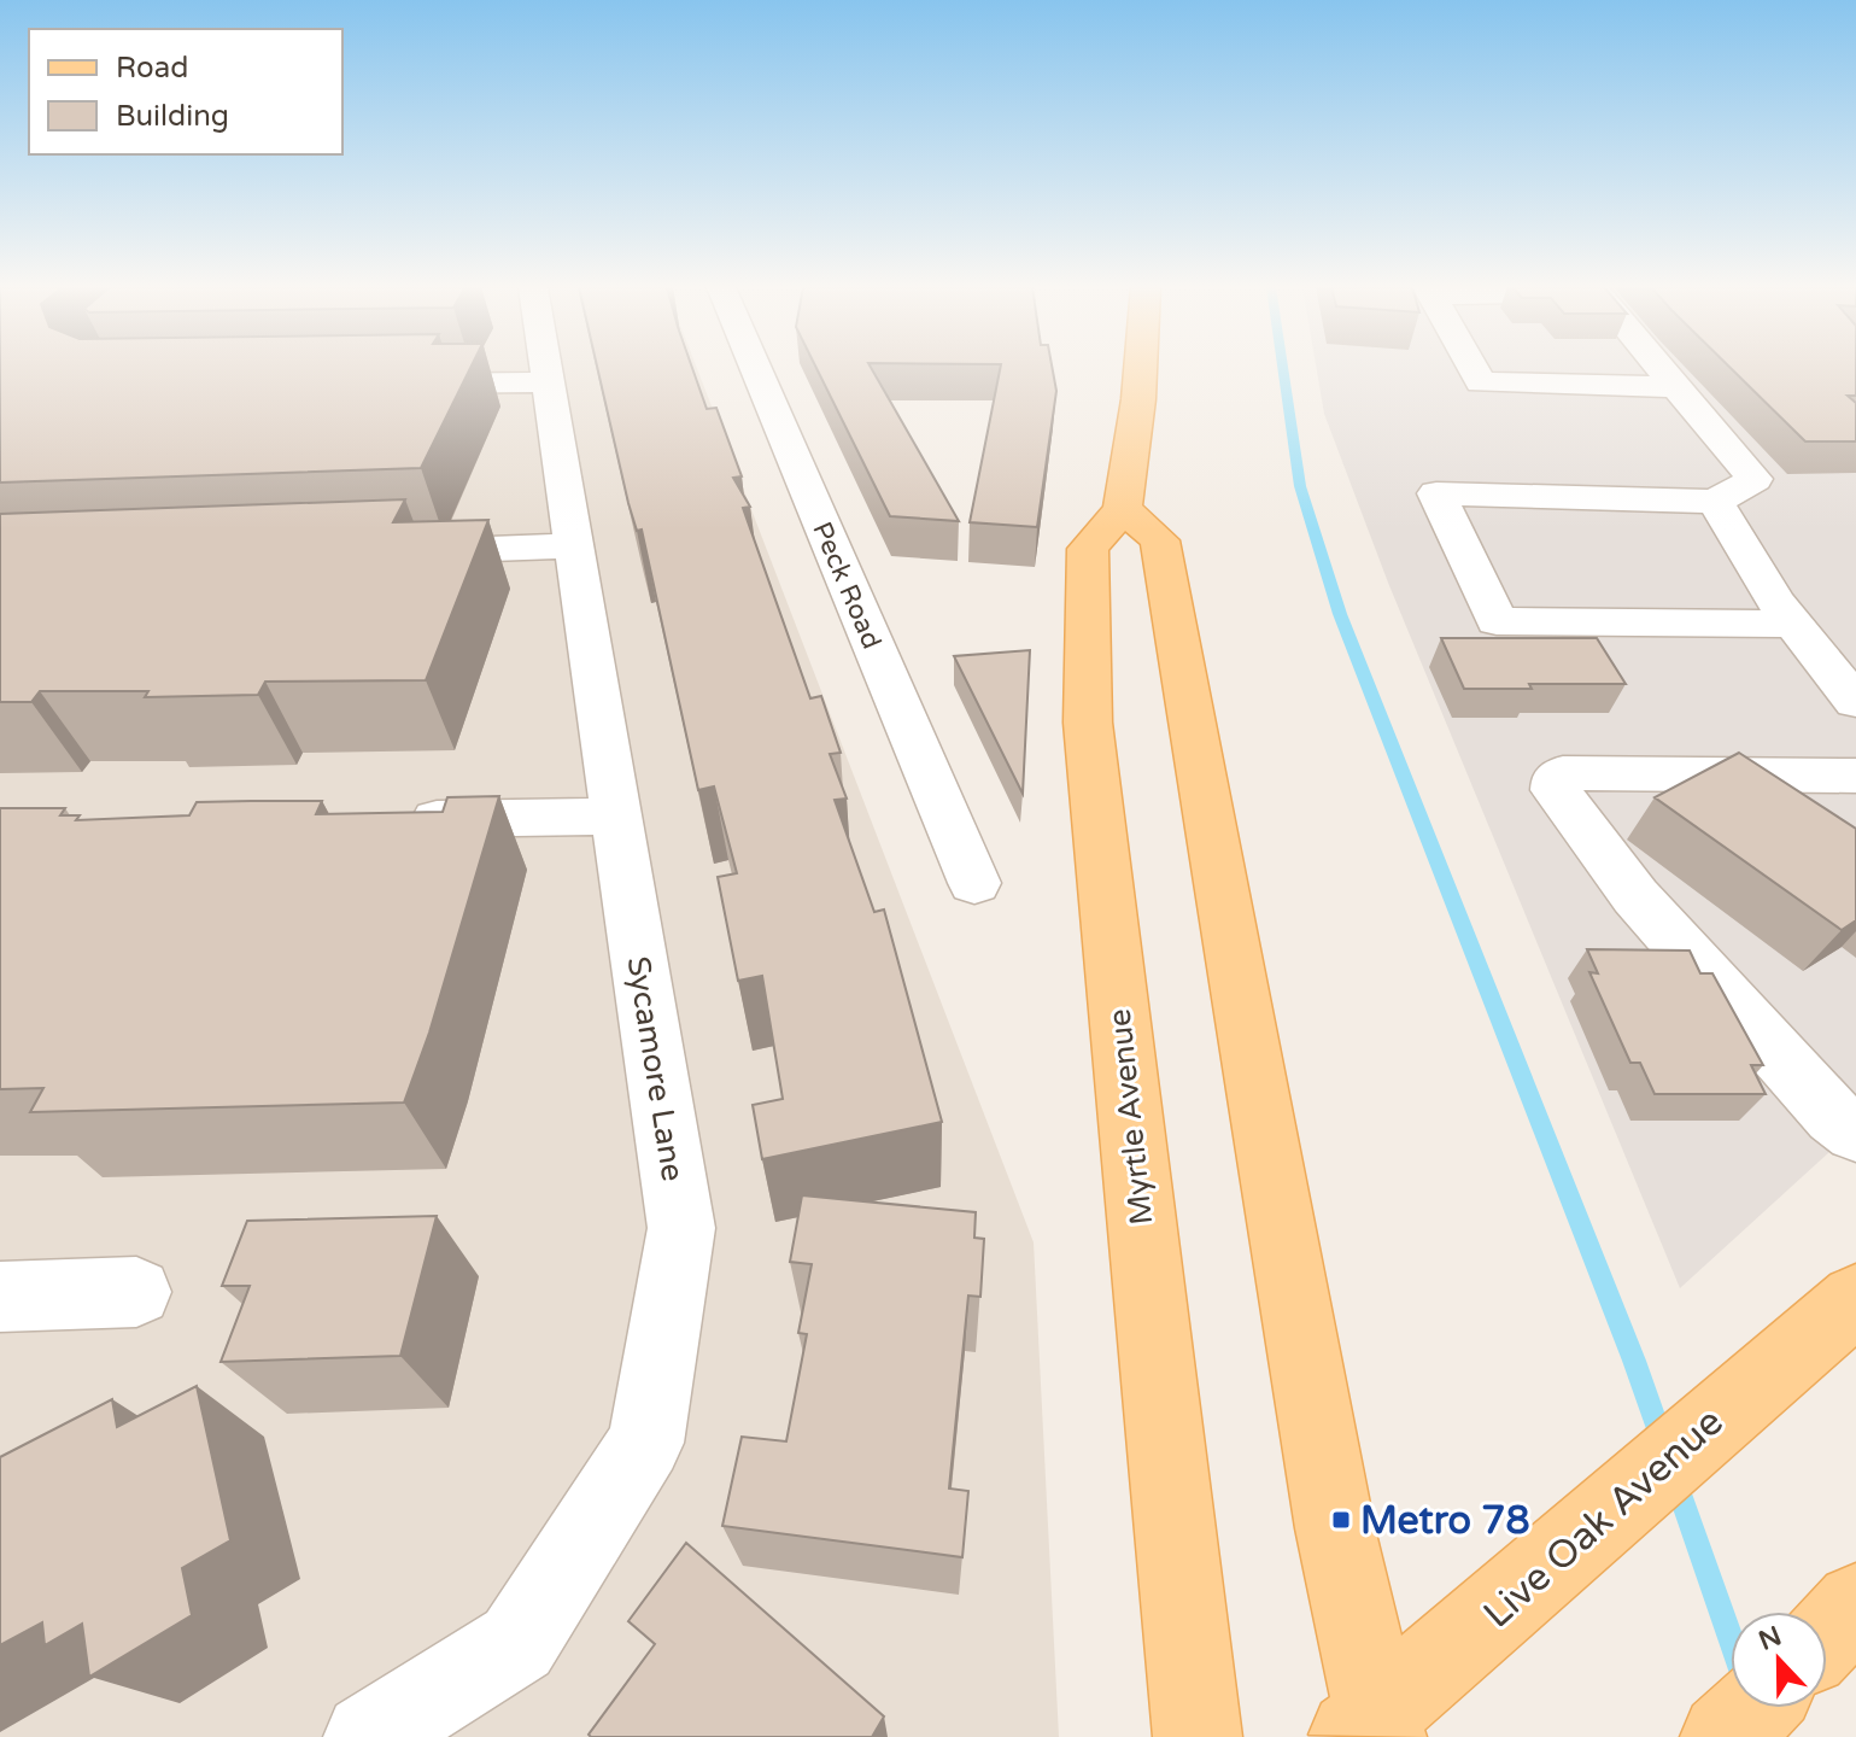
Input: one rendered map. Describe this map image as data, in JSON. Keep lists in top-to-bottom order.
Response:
{
  "streets": {
    "main road": ["Myrtle Avenue", "Live Oak Avenue"],
    "street": ["Peck Road", "Sycamore Lane"]
  },
  "places": {
    "transit": ["Metro 78"]
  },
  "legend": ["Road", "Building"],
  "north": "top"
}
